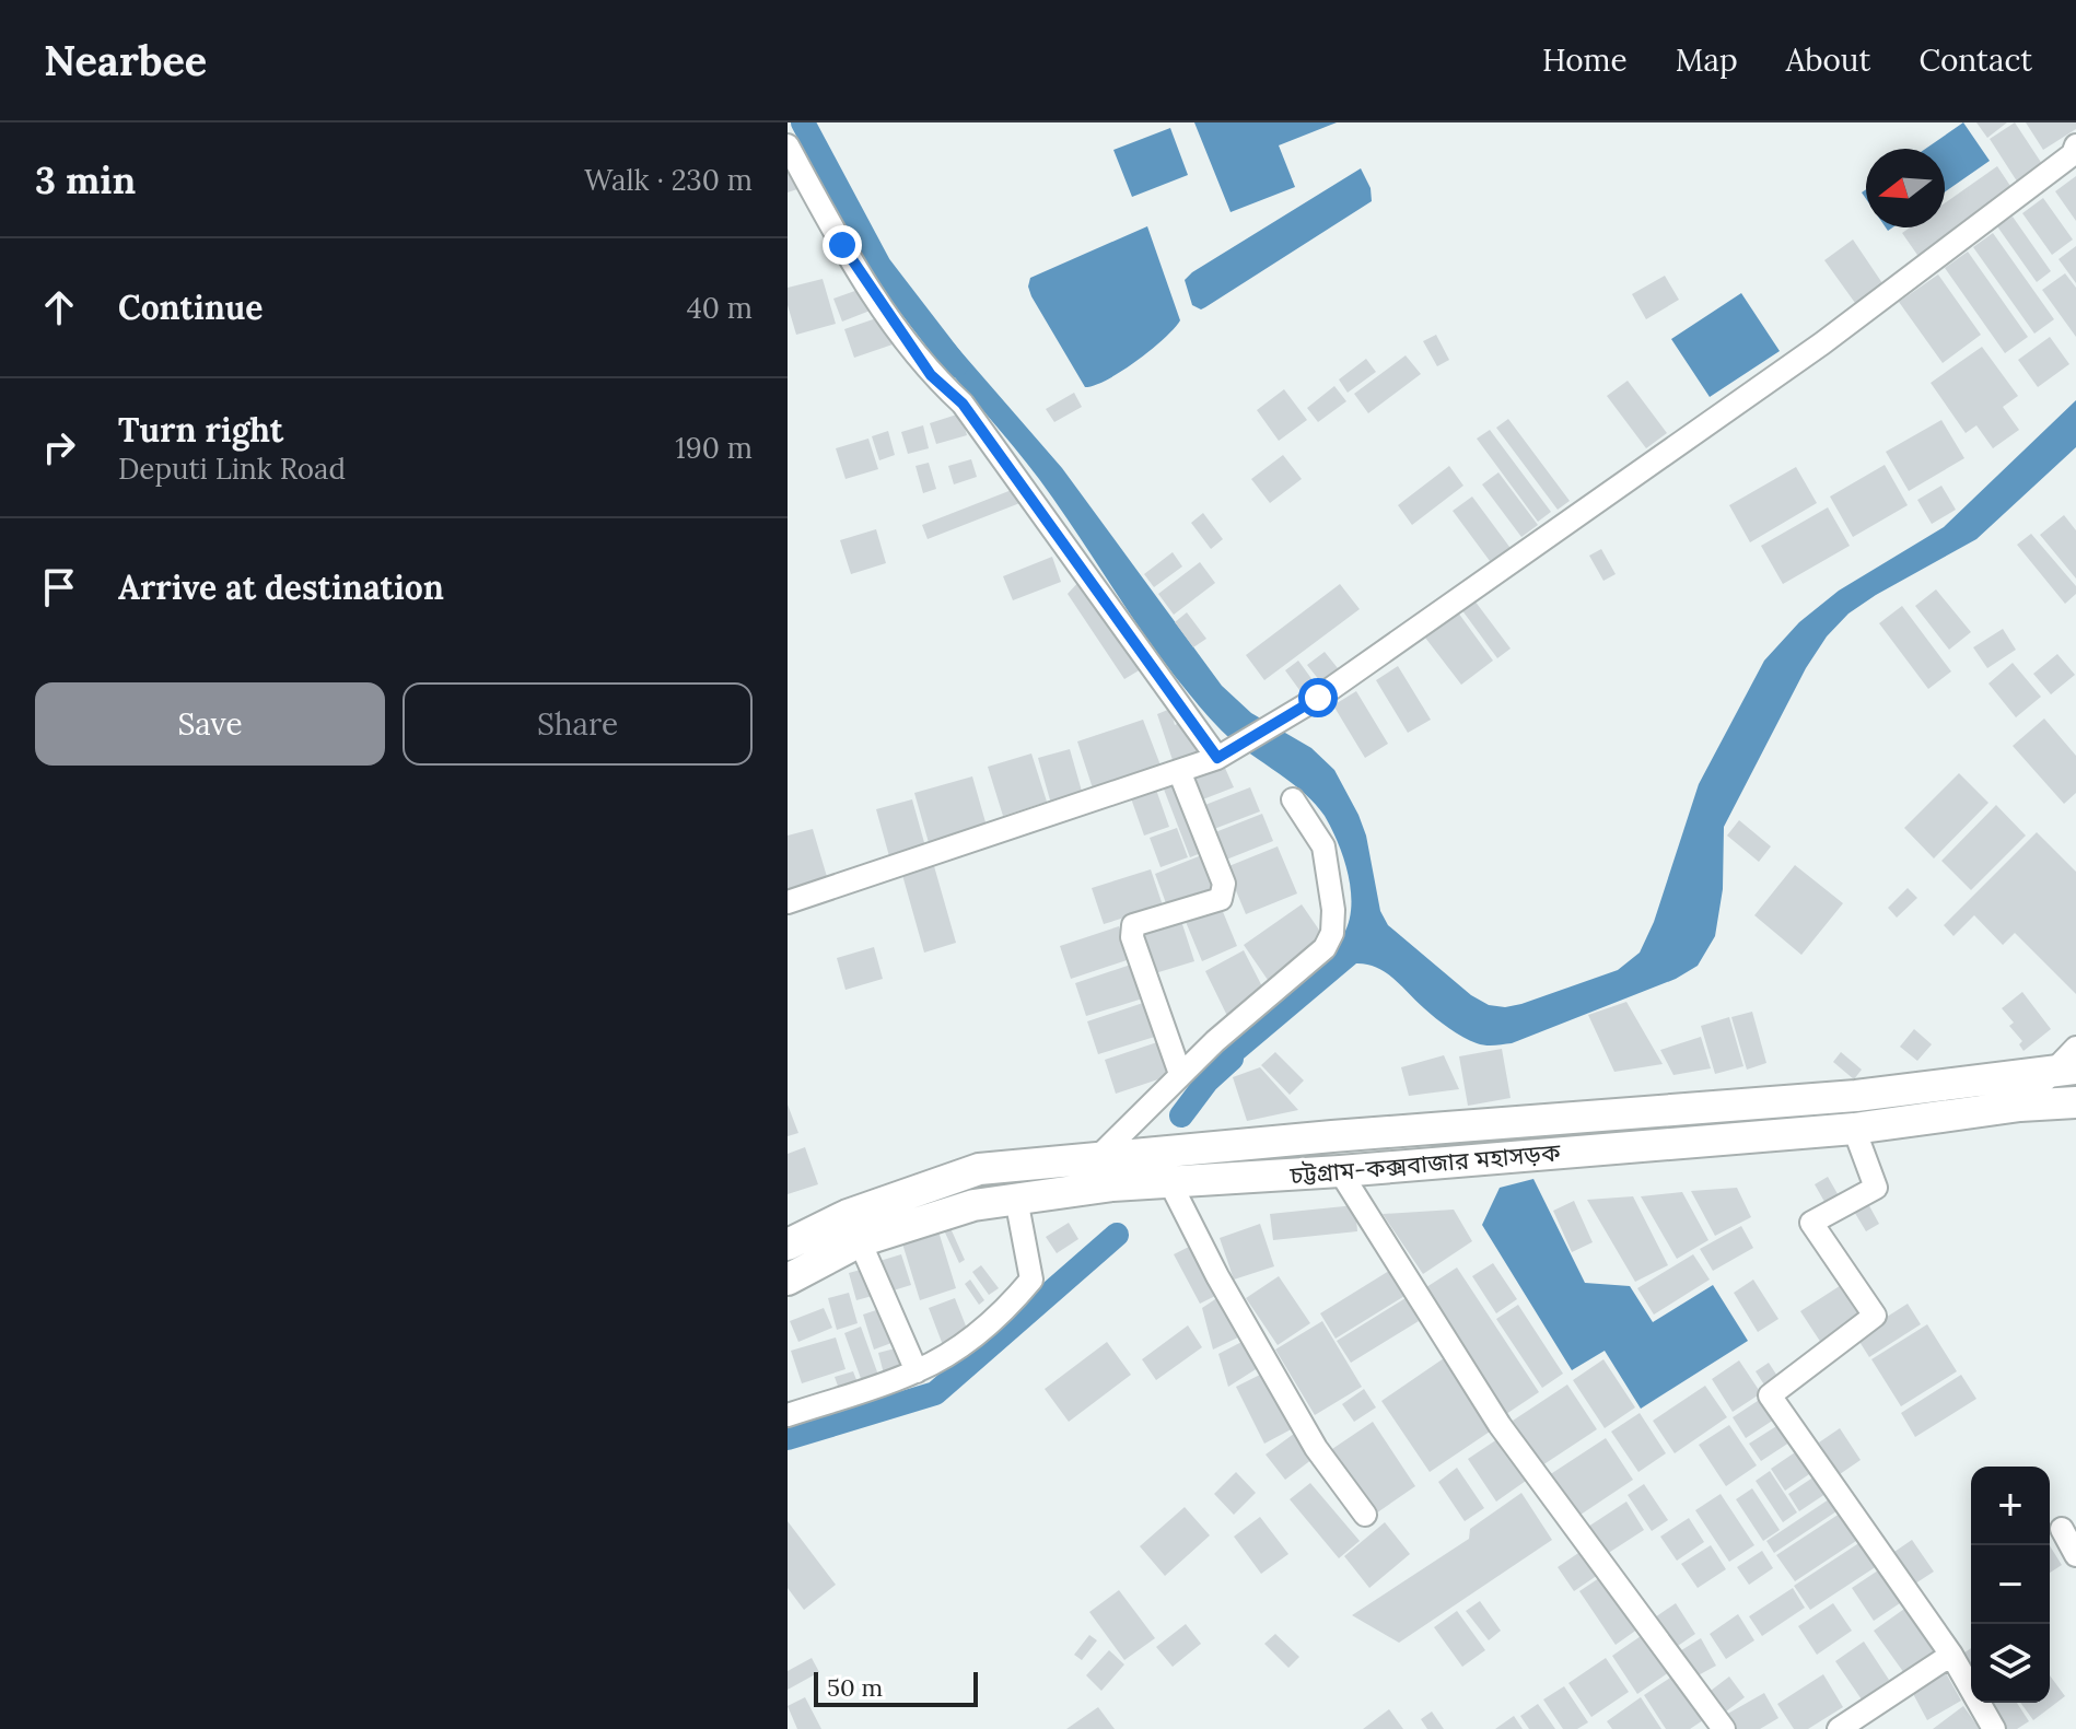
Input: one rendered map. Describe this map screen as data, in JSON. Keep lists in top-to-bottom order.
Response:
{
  "streets": {
    "highway": ["চট্টগ্রাম-কক্সবাজার মহাসড়ক"]
  },
  "scale_bar": "50 m",
  "north": "left",
  "page": {
    "header": "Nearbee",
    "nav": [
      "Home",
      "Map",
      "About",
      "Contact"
    ],
    "heading": ["3 min", "Walk · 230 m"],
    "list": [
      ["Continue", "40 m"],
      ["Turn right", "Deputi Link Road", "190 m"],
      "Arrive at destination"
    ],
    "buttons": ["Save", "Share"],
    "map_buttons": ["+", "−"],
    "scale": "50 m"
  }
}
